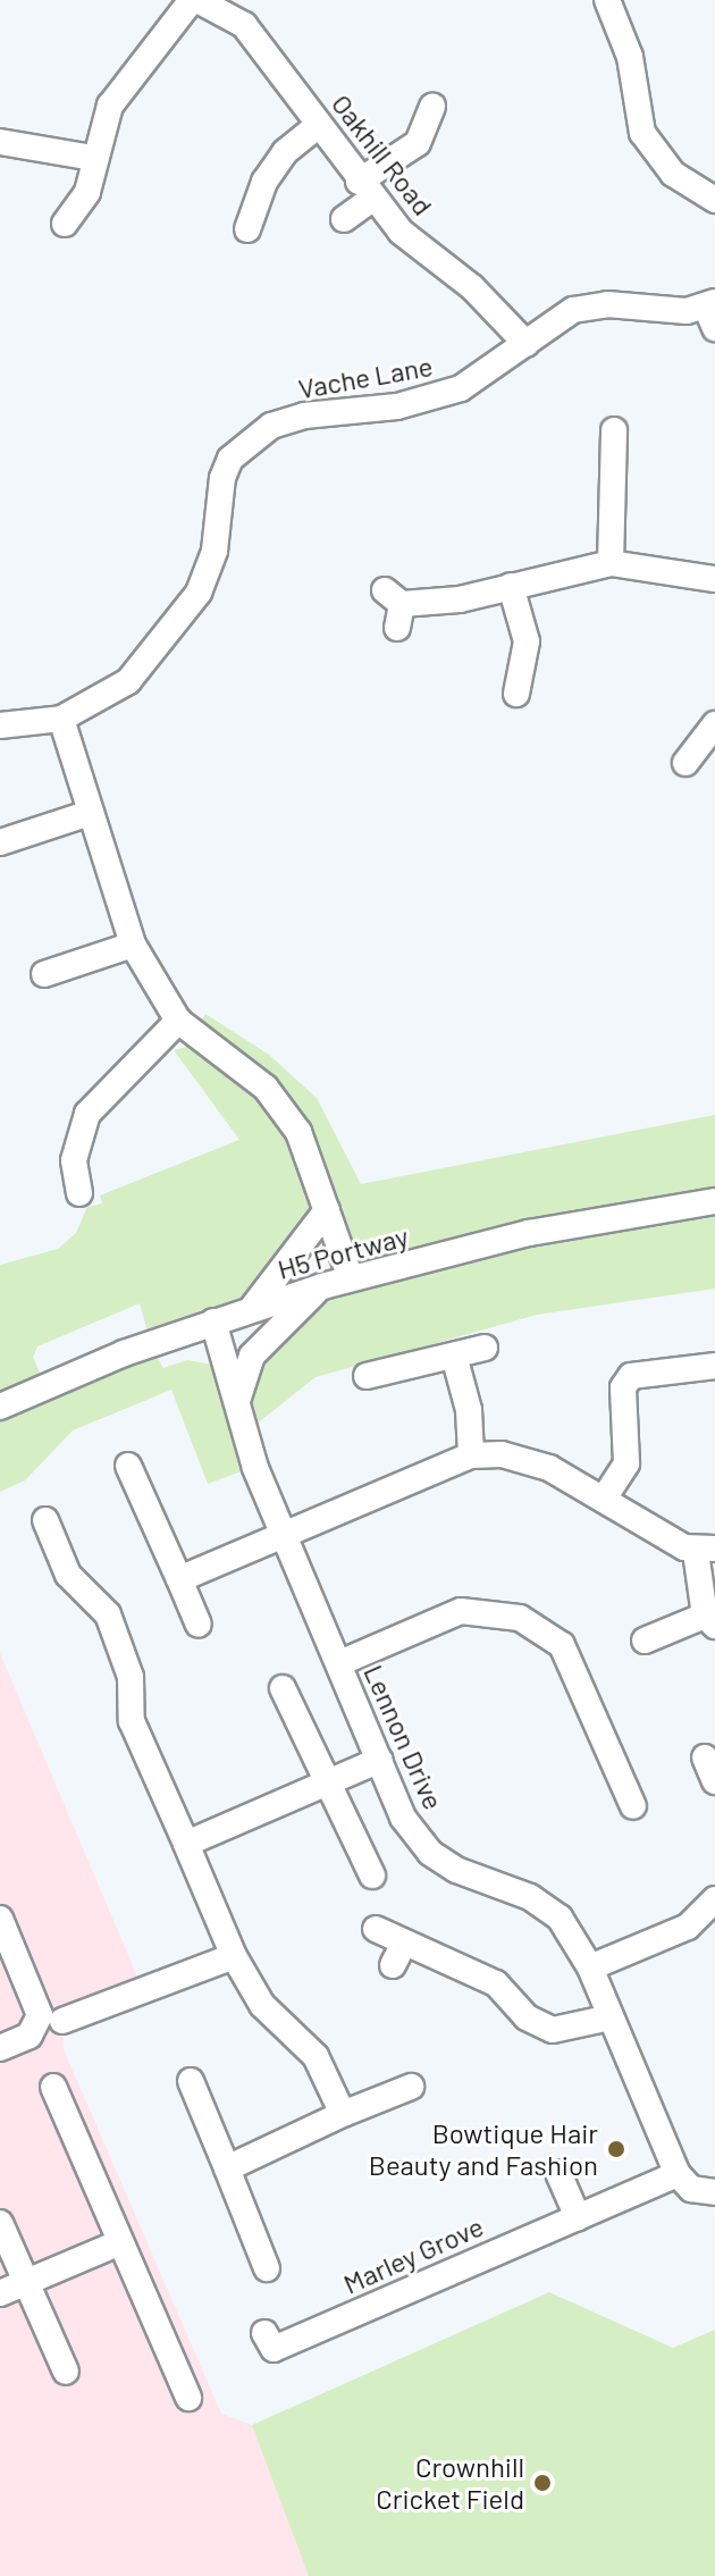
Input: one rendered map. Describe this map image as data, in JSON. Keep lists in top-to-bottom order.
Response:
{
  "streets": {
    "street": [
      "Oakhill Road",
      "Vache Lane",
      "H5 Portway",
      "Lennon Drive",
      "Marley Grove"
    ]
  },
  "crossings": [
    ["Oakhill Road", "Vache Lane"],
    ["H5 Portway", "Lennon Drive"],
    ["Lennon Drive", "Marley Grove"]
  ],
  "places": ["Bowtique Hair Beauty and Fashion", "Crownhill Cricket Field"]
}
